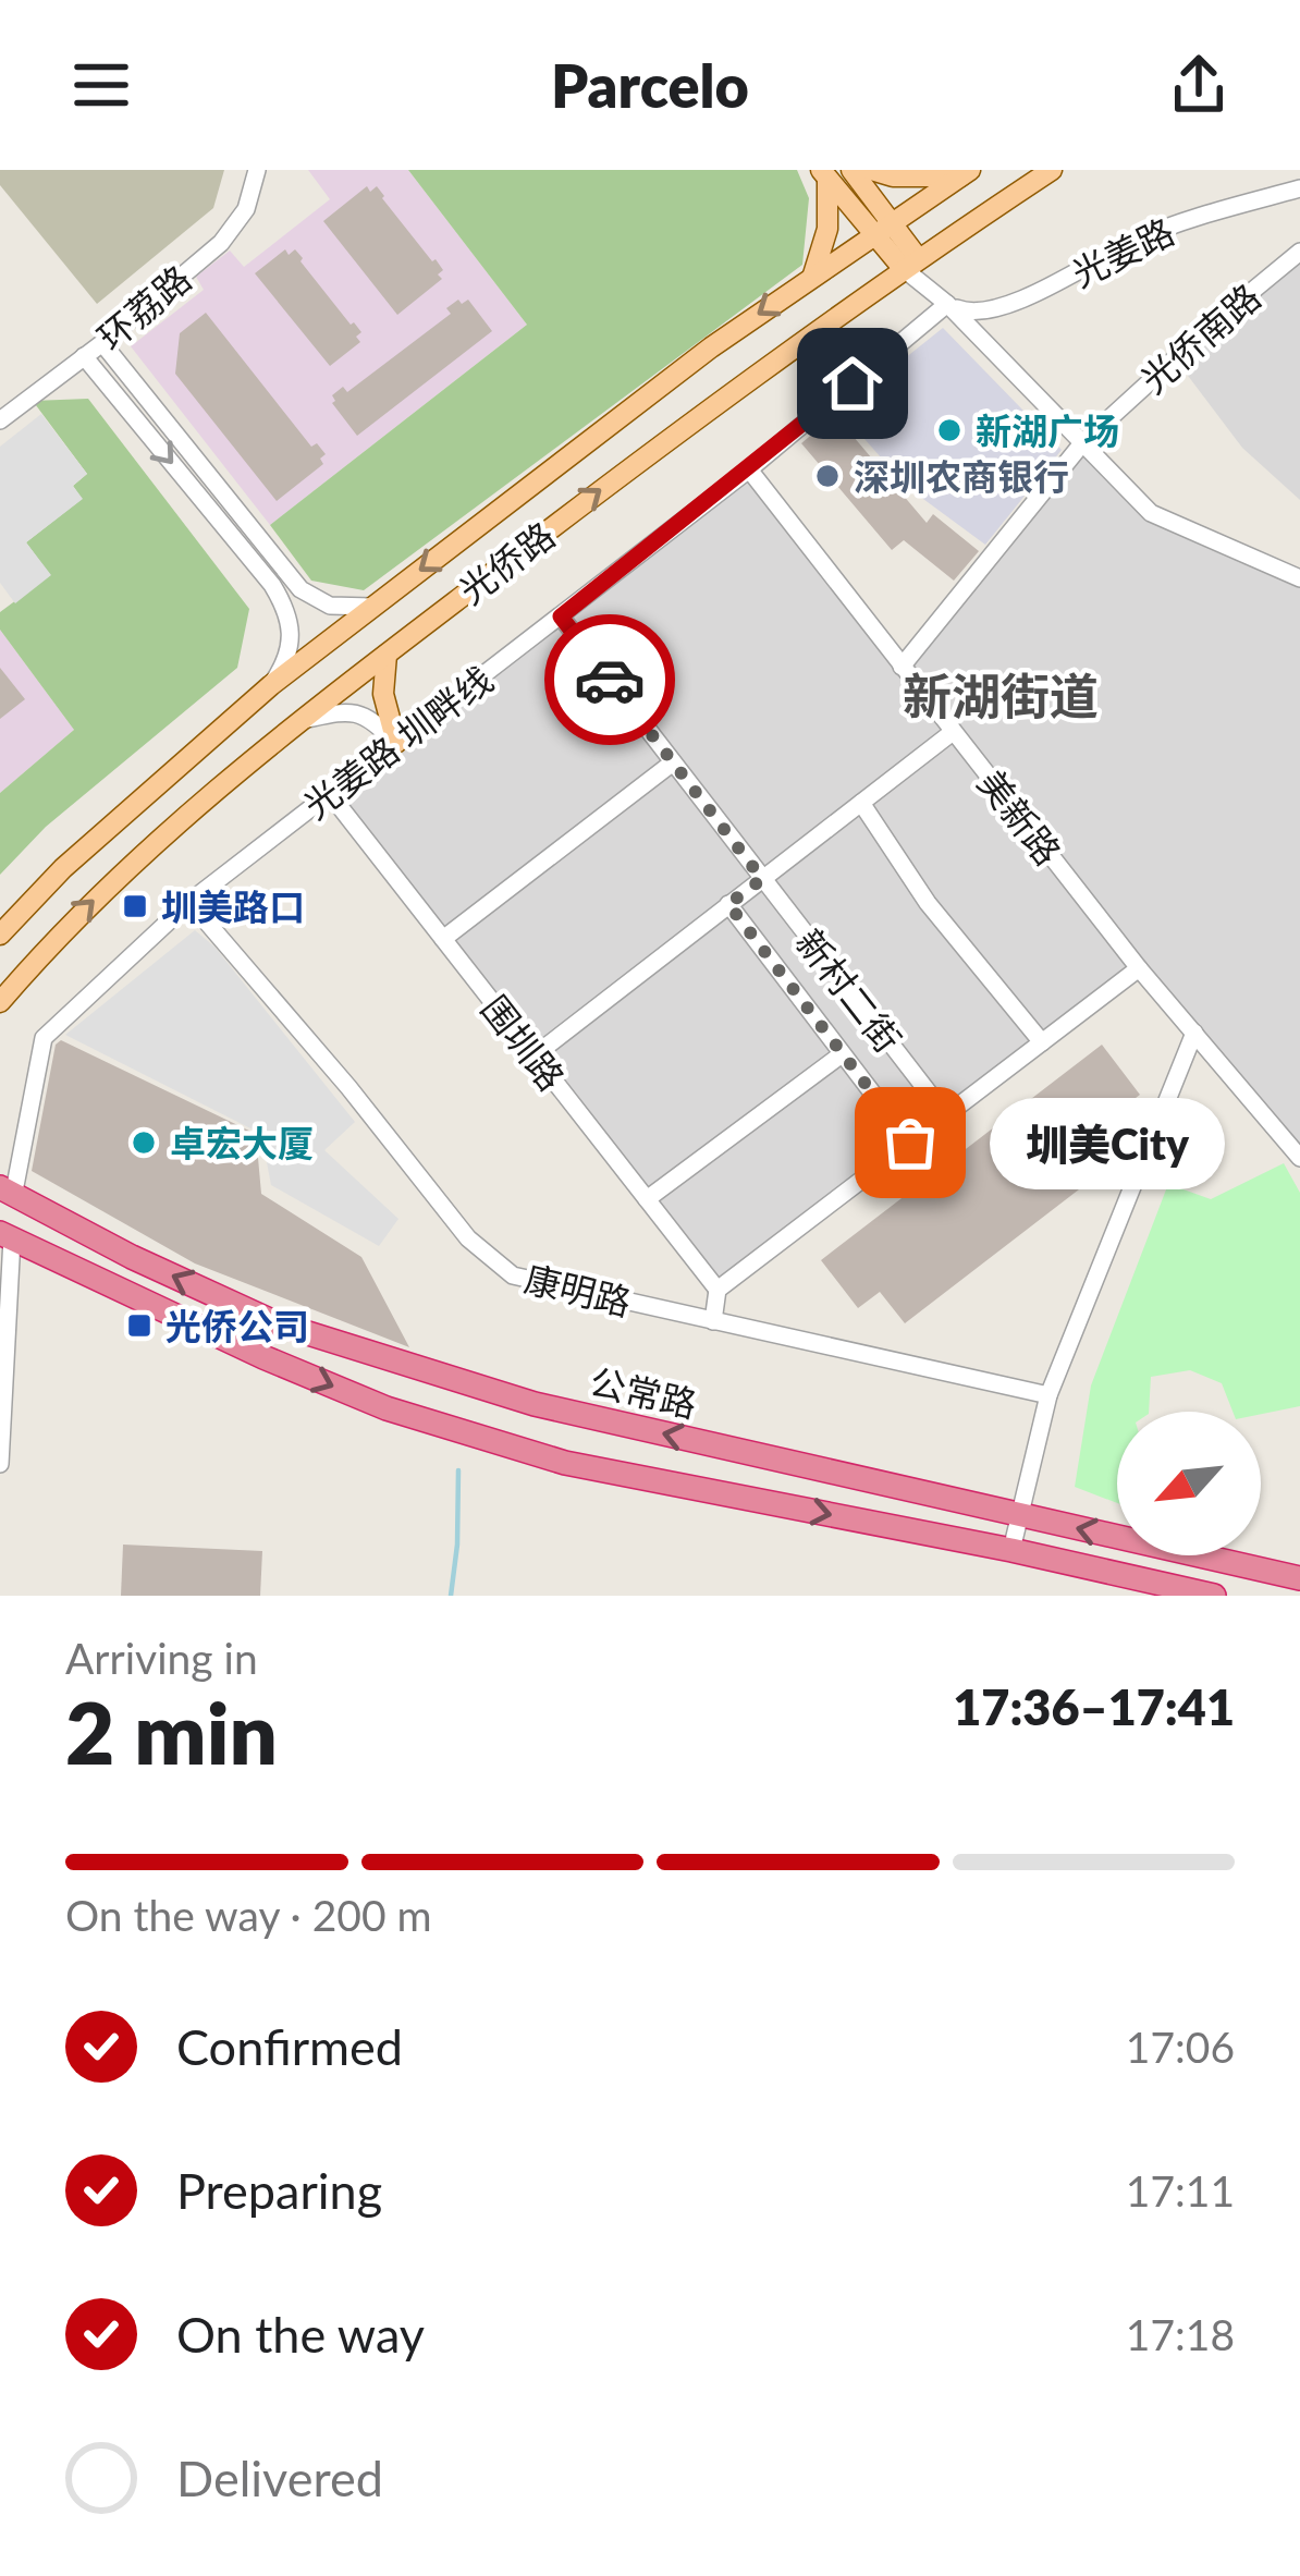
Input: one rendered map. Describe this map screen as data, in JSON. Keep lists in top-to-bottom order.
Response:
{
  "streets": {
    "highway": ["公常路"],
    "main road": ["光侨路"],
    "street": [
      "光姜路",
      "环荔路",
      "光侨南路",
      "光姜路 圳畔线",
      "美新路",
      "新村二街",
      "围圳路",
      "康明路"
    ]
  },
  "crossings": [
    ["光姜路", "光姜路 圳畔线"],
    ["光侨南路", "美新路"],
    ["光姜路 圳畔线", "美新路"],
    ["光姜路 圳畔线", "新村二街"],
    ["光姜路 圳畔线", "围圳路"],
    ["光姜路 圳畔线", "康明路"],
    ["光姜路 圳畔线", "公常路"]
  ],
  "districts": ["新湖街道"],
  "places": {
    "other": [
      "新湖广场",
      "深圳农商银行",
      "卓宏大厦",
      "圳美City"
    ],
    "transit": ["圳美路口", "光侨公司"]
  },
  "north": "bottom left",
  "page": {
    "header": "Parcelo",
    "bubble": "圳美City",
    "heading": ["2 min", "Arriving in", "17:36–17:41"],
    "bar": "On the way · 200 m",
    "list": [
      ["Confirmed", "17:06"],
      ["Preparing", "17:11"],
      ["On the way", "17:18"],
      "Delivered"
    ]
  }
}
